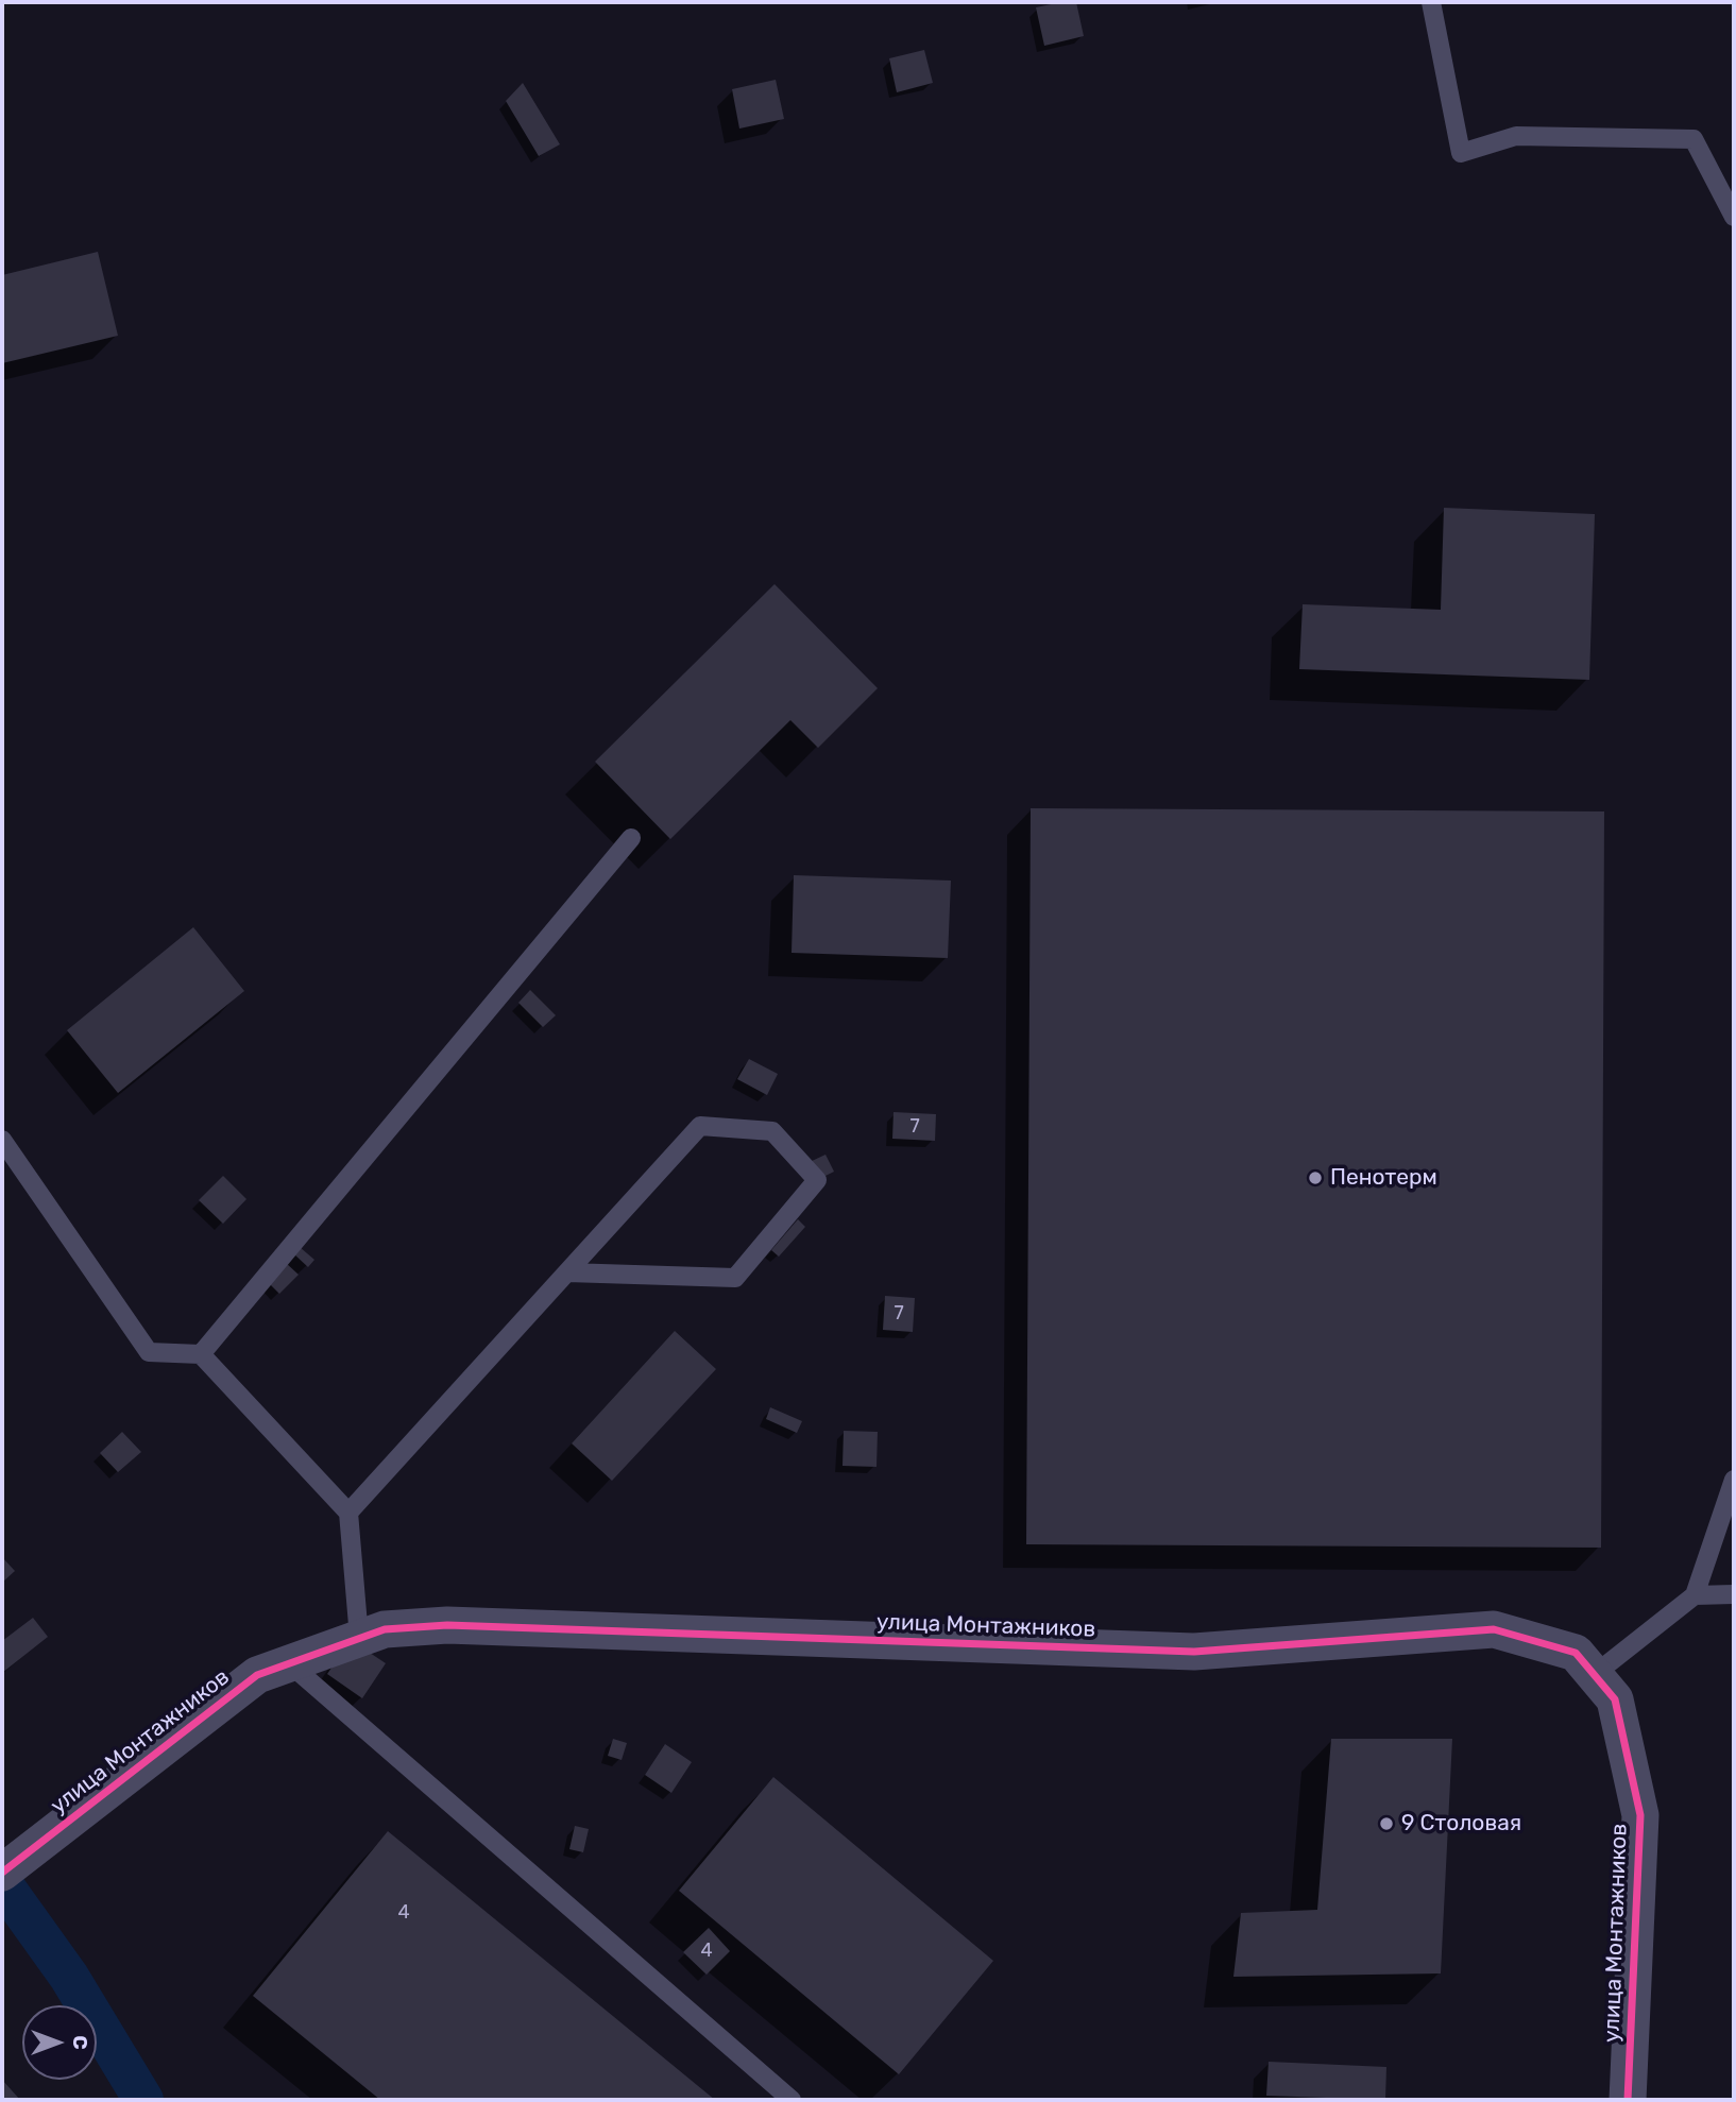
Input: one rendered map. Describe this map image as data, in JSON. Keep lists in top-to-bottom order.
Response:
{
  "streets": {
    "street": ["улица Монтажников"]
  },
  "places": ["Пенотерм", "9 Столовая"],
  "house_numbers": [
    "7",
    "7",
    "4",
    "4"
  ],
  "north": "right"
}
